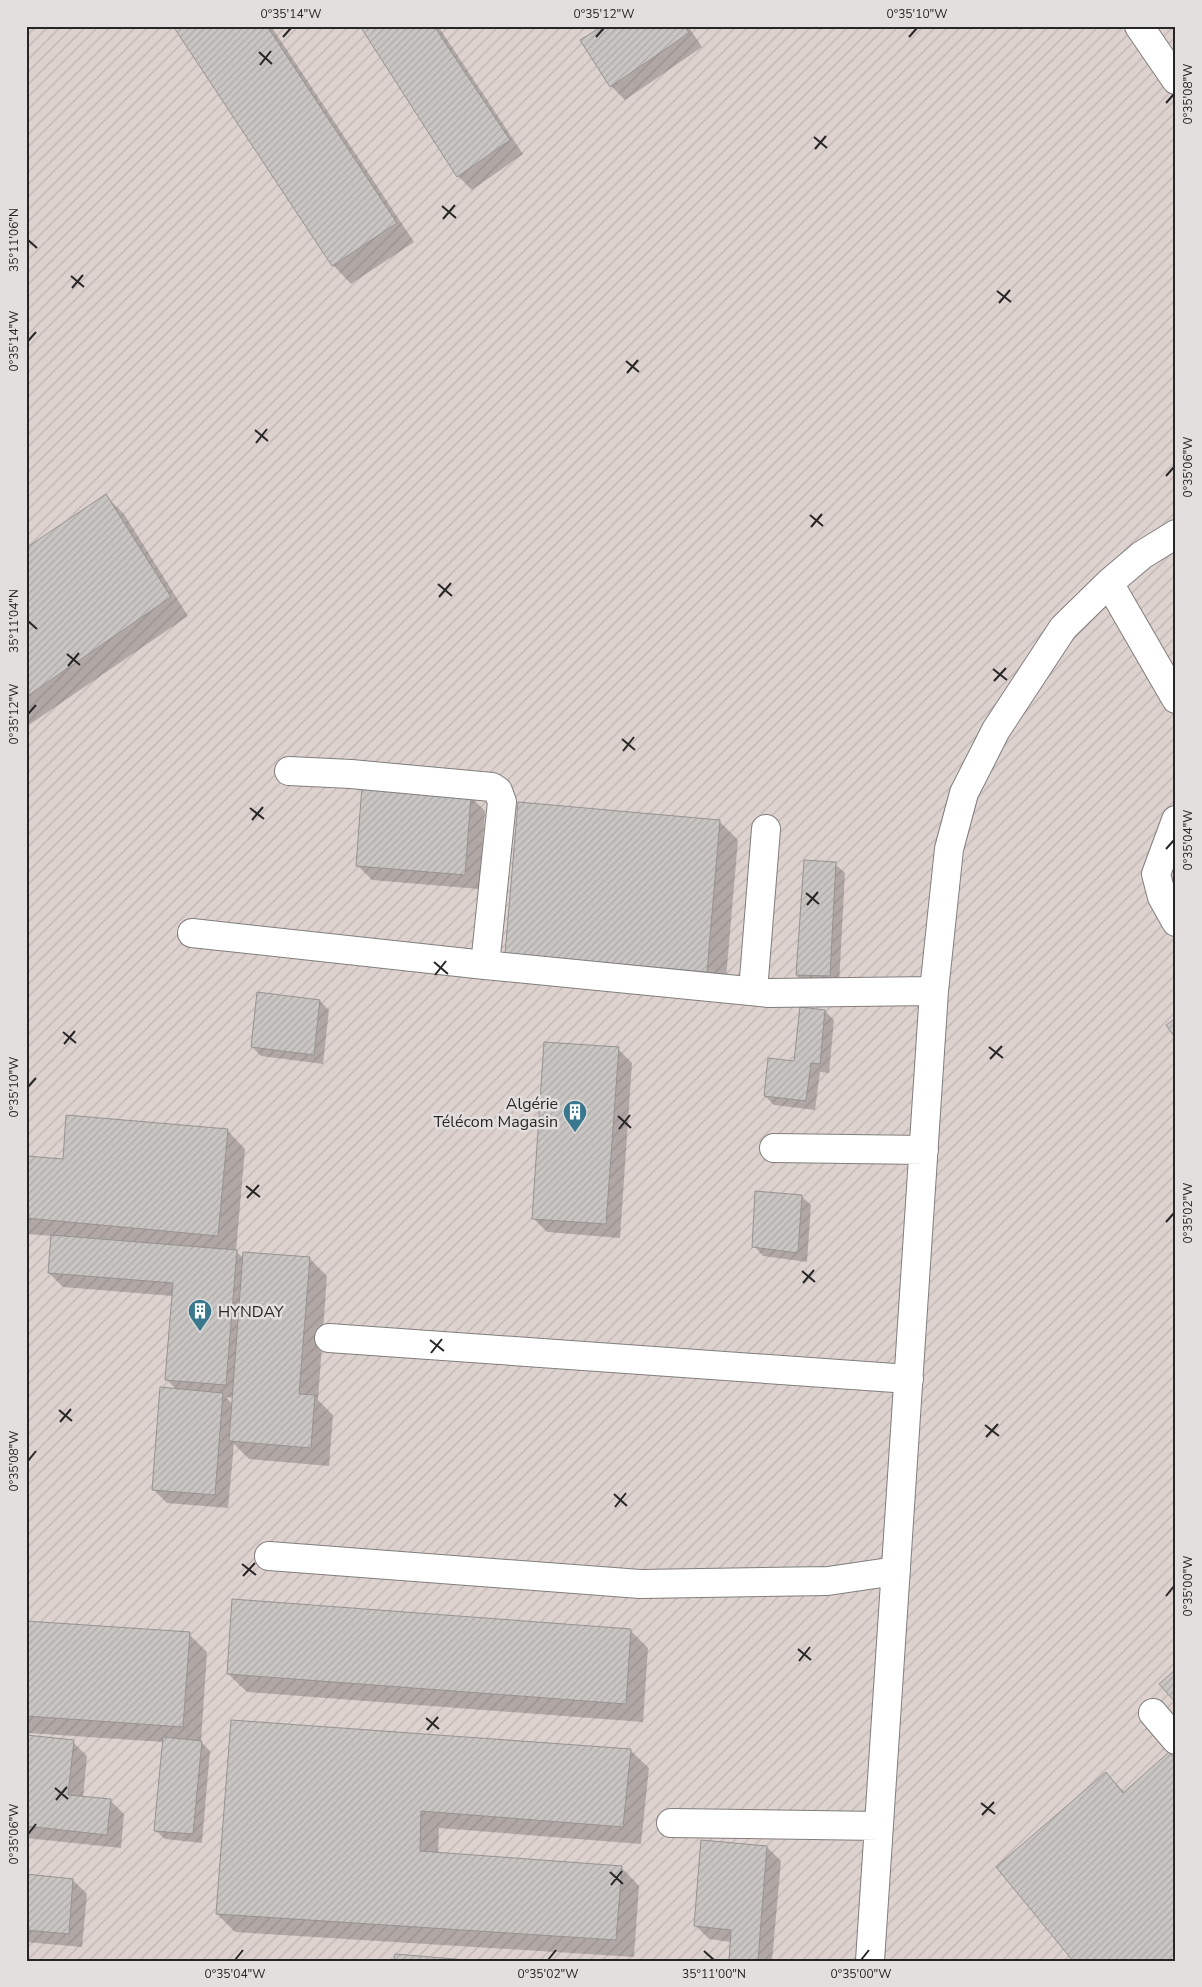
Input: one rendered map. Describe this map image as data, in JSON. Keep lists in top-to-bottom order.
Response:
{
  "places": {
    "building": ["Algérie Télécom Magasin", "HYNDAY"]
  },
  "coordinates": [
    "0°35'14\"W",
    "0°35'12\"W",
    "0°35'10\"W",
    "0°35'08\"W",
    "35°11'06\"N",
    "0°35'06\"W",
    "35°11'04\"N",
    "0°35'04\"W",
    "0°35'02\"W",
    "0°35'00\"W",
    "35°11'00\"N"
  ]
}
